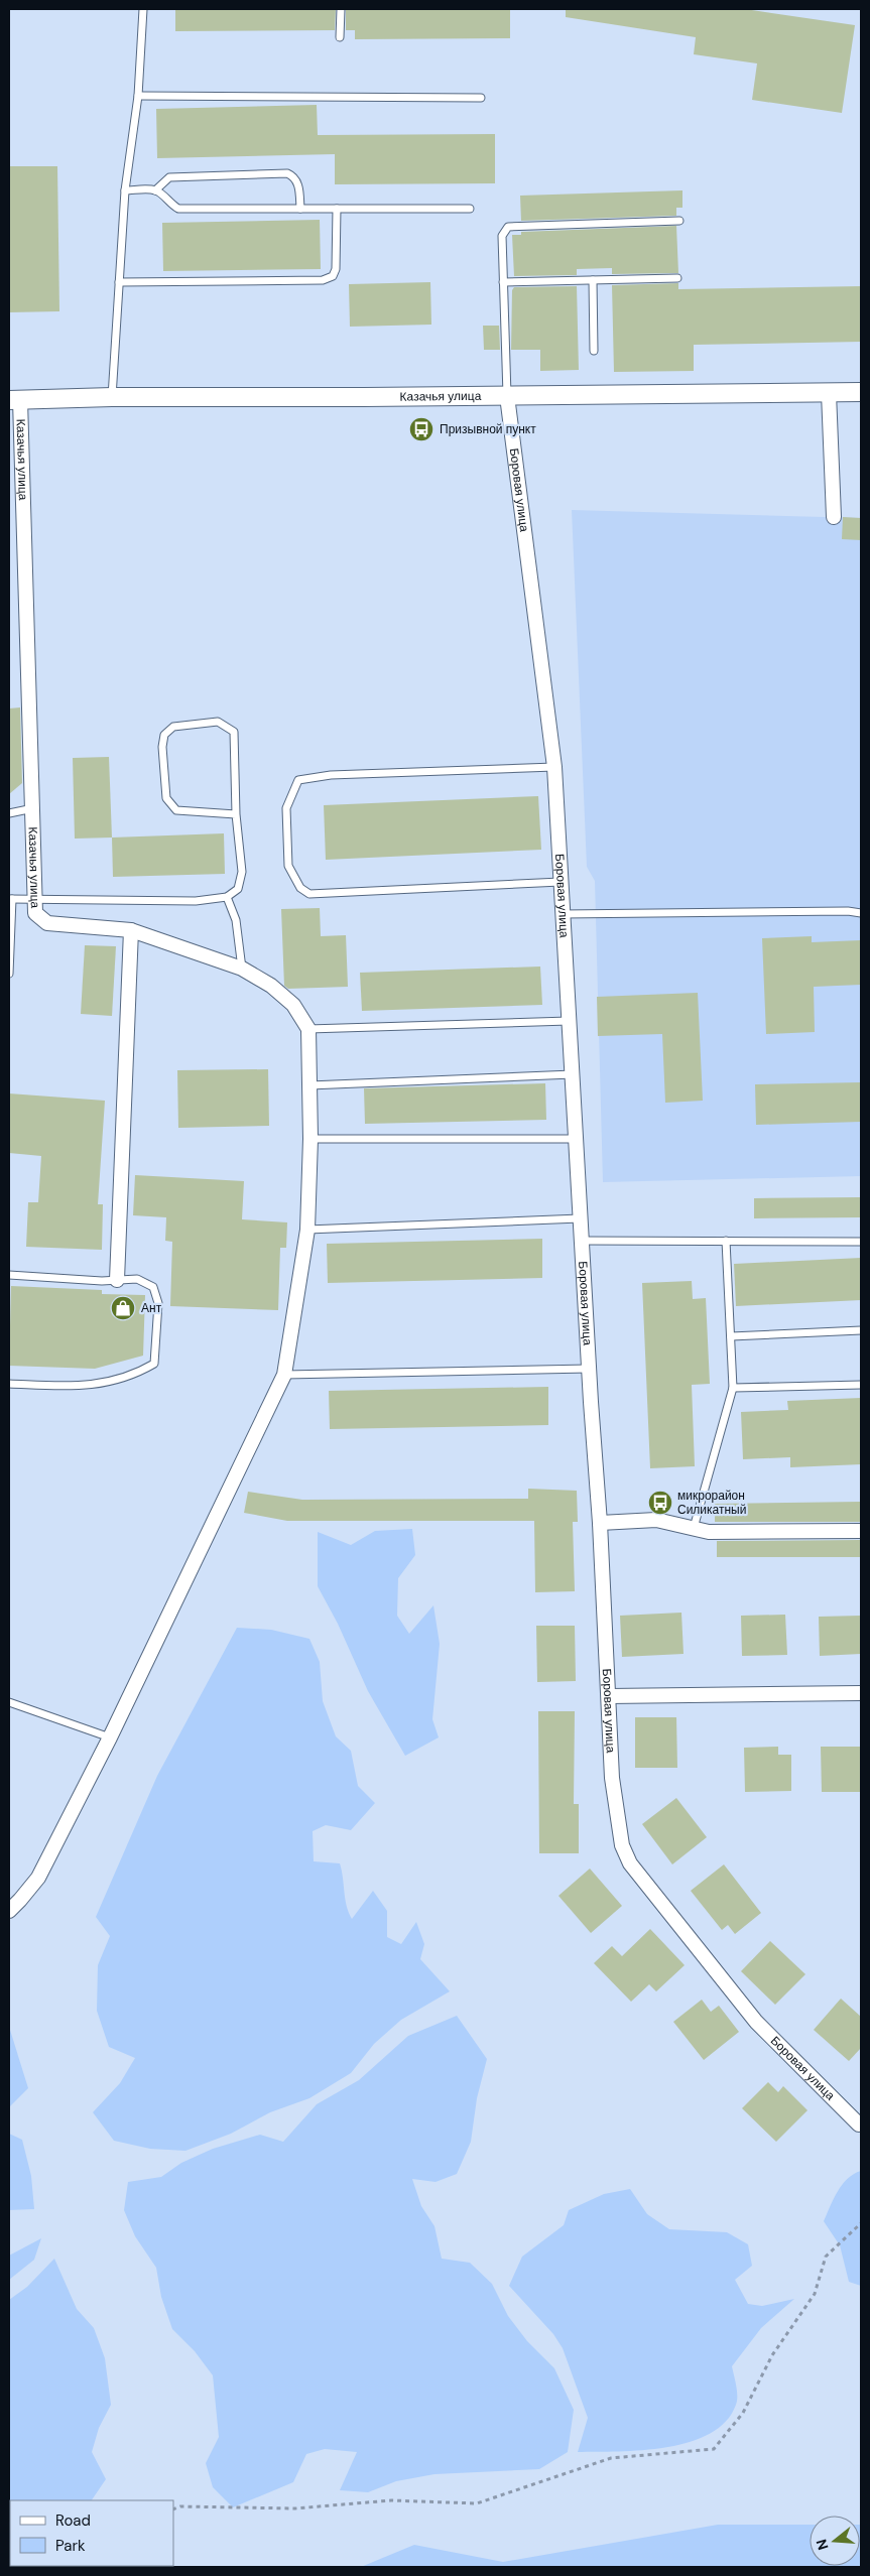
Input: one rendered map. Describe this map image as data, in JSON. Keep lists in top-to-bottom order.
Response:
{
  "streets": {
    "street": ["Казачья улица", "Боровая улица"]
  },
  "crossings": [
    ["Казачья улица", "Боровая улица"]
  ],
  "places": {
    "bus stop": ["Призывной пункт", "микрорайон Силикатный"],
    "shop": ["Ант"]
  },
  "legend": ["Road", "Park"],
  "north": "left"
}
